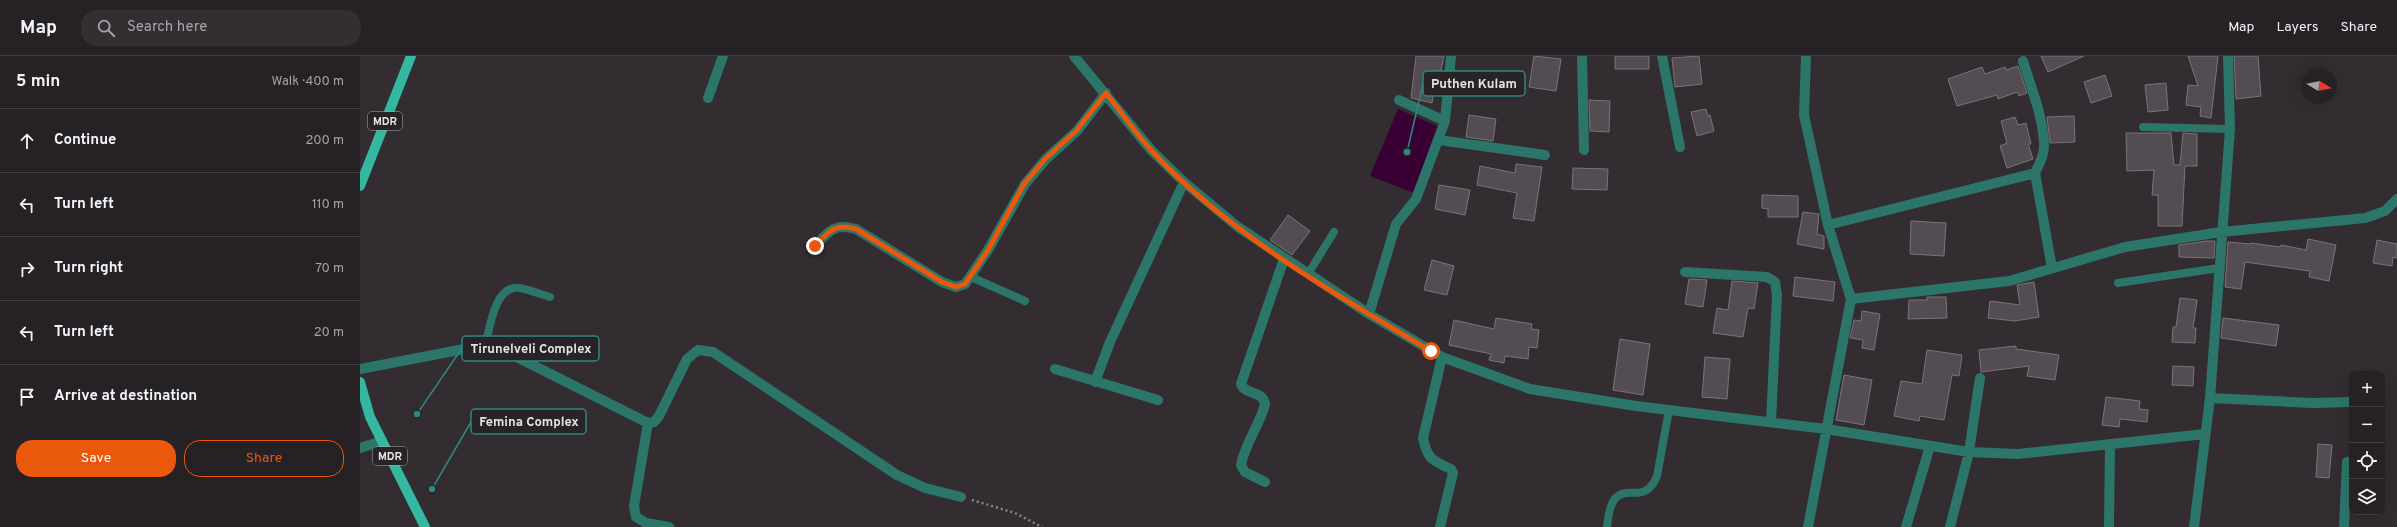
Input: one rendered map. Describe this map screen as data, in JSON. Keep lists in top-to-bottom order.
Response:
{
  "streets": {
    "main road": ["MDR"]
  },
  "places": ["Puthen Kulam", "Tirunelveli Complex", "Femina Complex"],
  "north": "right",
  "page": {
    "header": "Map",
    "search": "Search here",
    "nav": ["Map", "Layers", "Share"],
    "heading": ["5 min", "Walk · 400 m"],
    "list": [
      ["Continue", "200 m"],
      ["Turn left", "110 m"],
      ["Turn right", "70 m"],
      ["Turn left", "20 m"],
      "Arrive at destination"
    ],
    "map_buttons": ["+", "−"],
    "buttons": ["Save", "Share"]
  }
}
